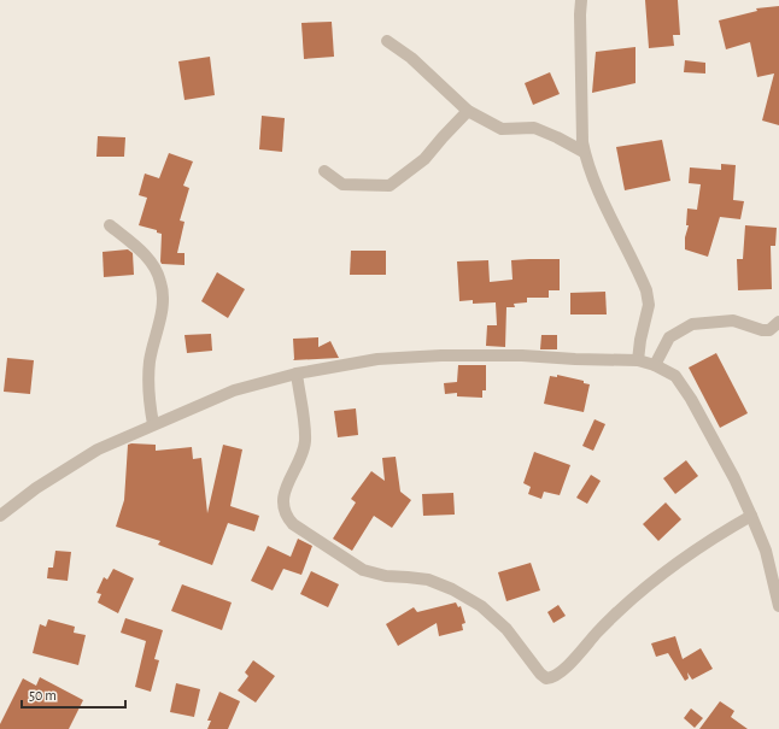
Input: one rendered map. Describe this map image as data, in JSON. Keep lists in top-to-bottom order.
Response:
{
  "scale_bar": "50 m"
}
